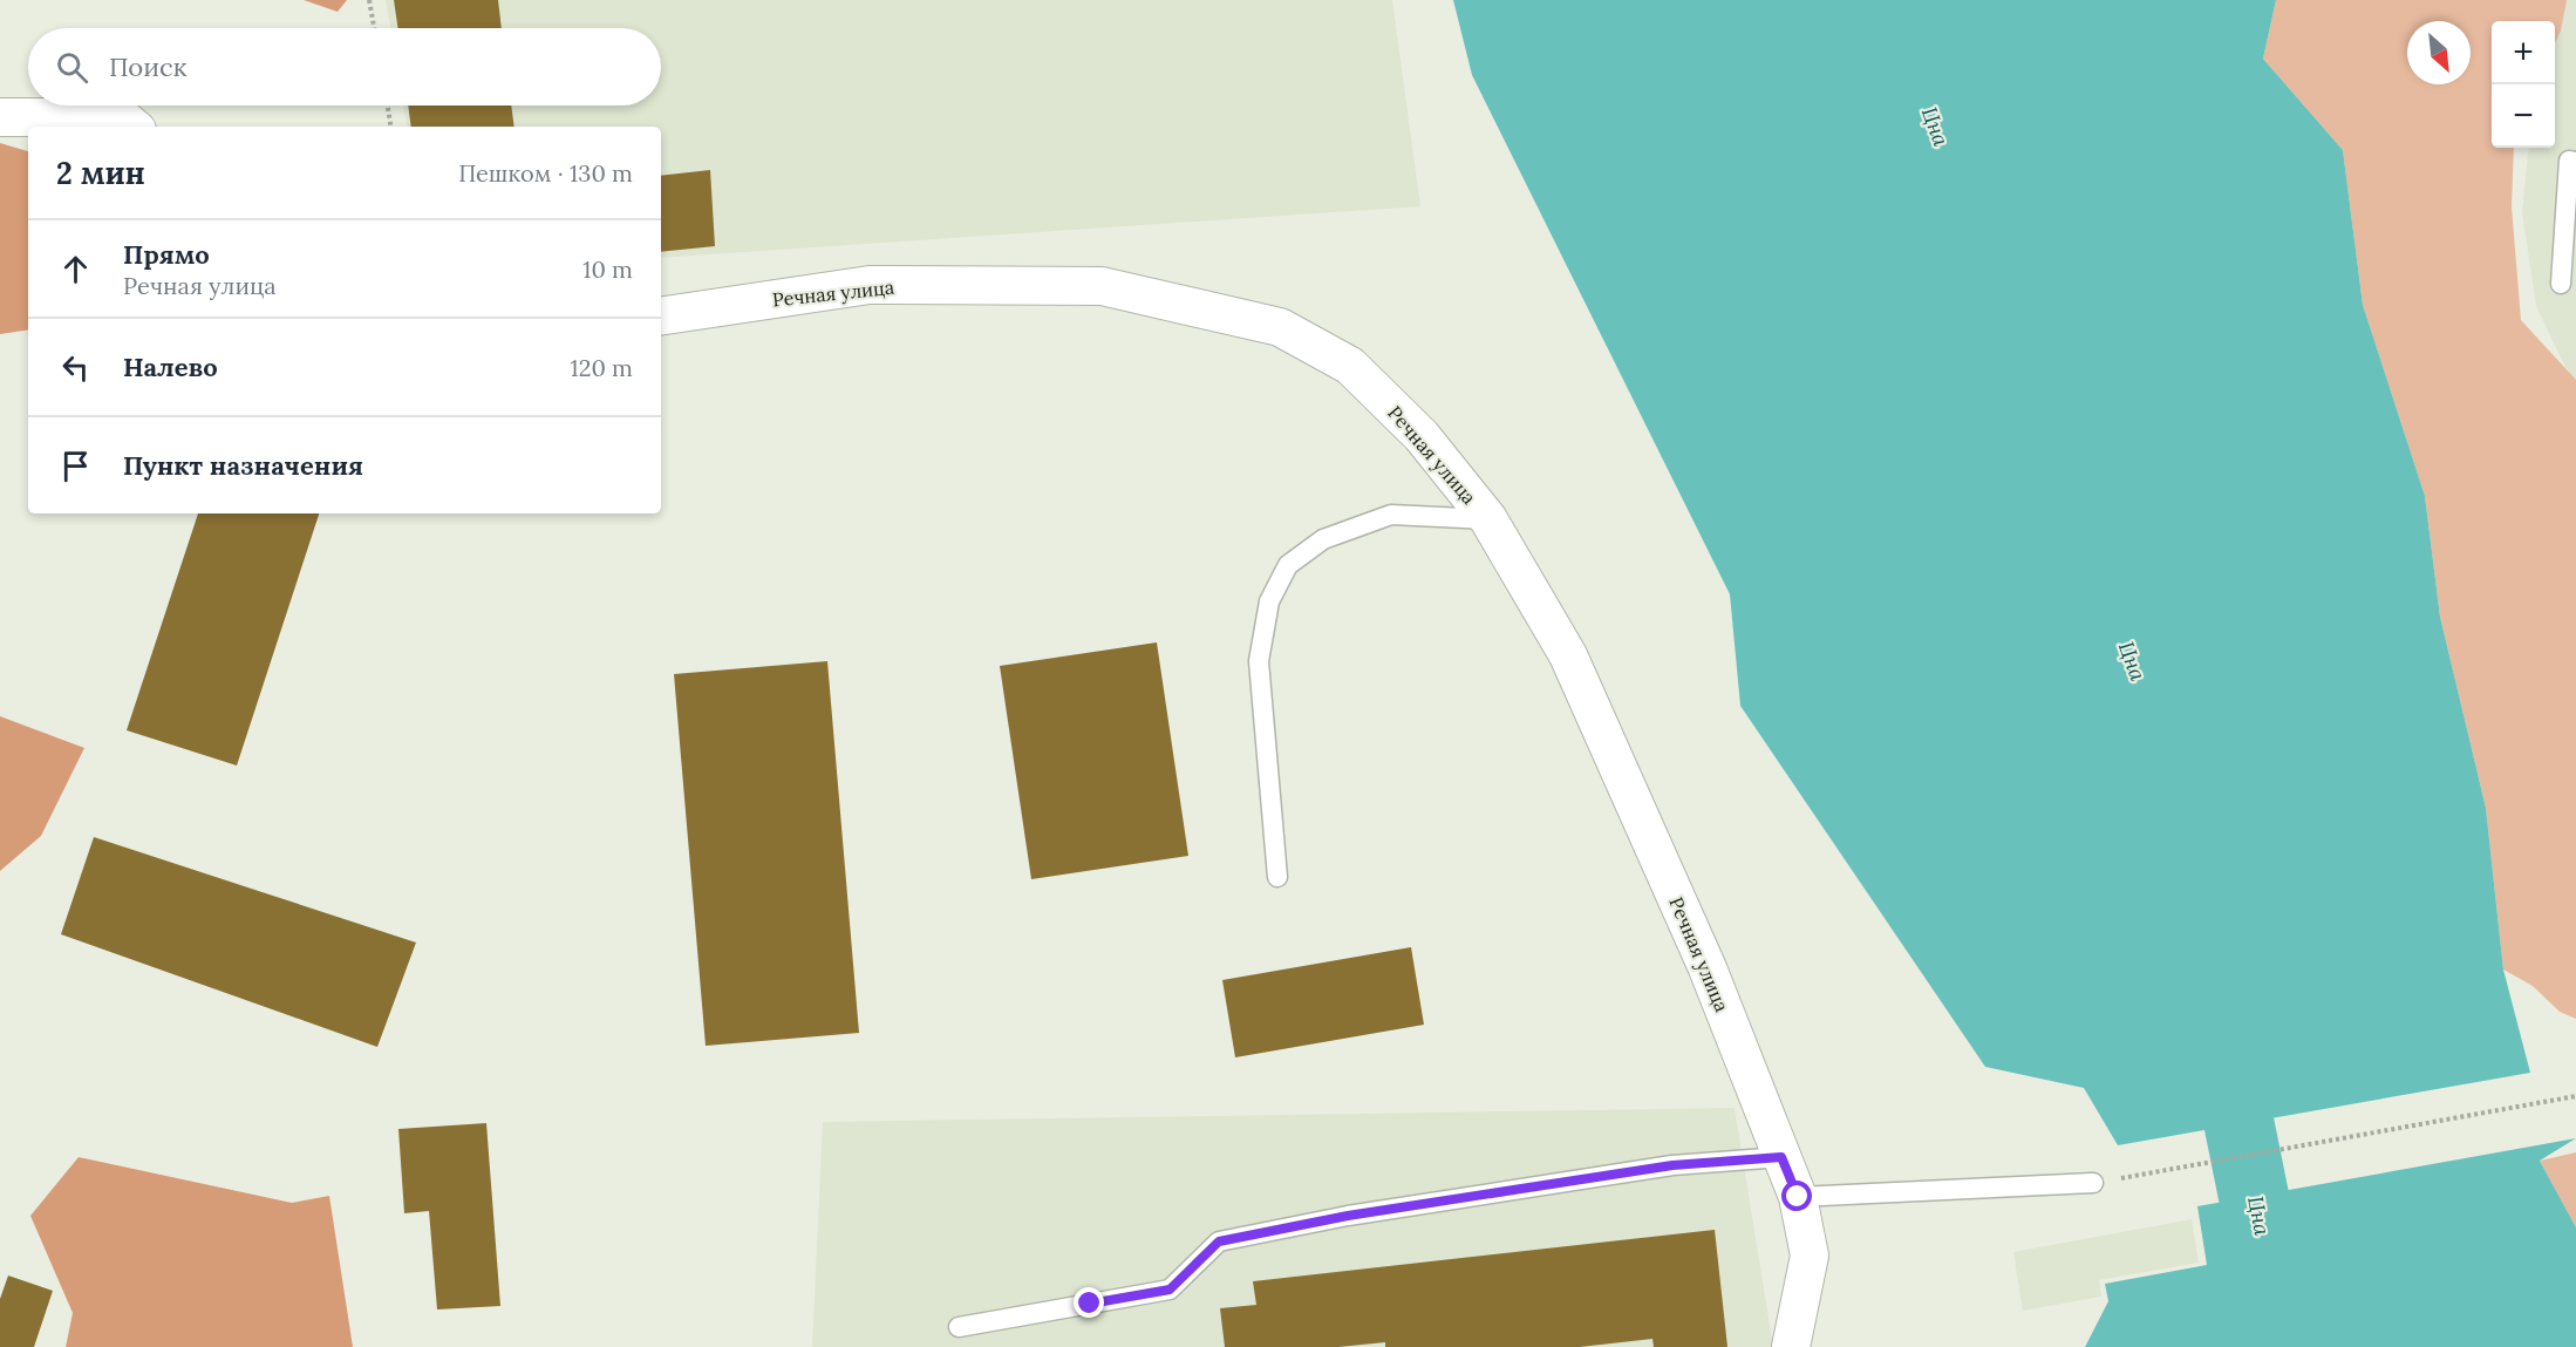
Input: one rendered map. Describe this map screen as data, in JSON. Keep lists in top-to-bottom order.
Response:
{
  "streets": {
    "street": ["Речная улица"]
  },
  "water": ["Цна"],
  "north": "bottom right",
  "page": {
    "map_buttons": ["+", "−"],
    "search": "Поиск",
    "heading": ["2 мин", "Пешком · 130 m"],
    "list": [
      ["Прямо", "Речная улица", "10 m"],
      ["Налево", "120 m"],
      "Пункт назначения"
    ]
  }
}
